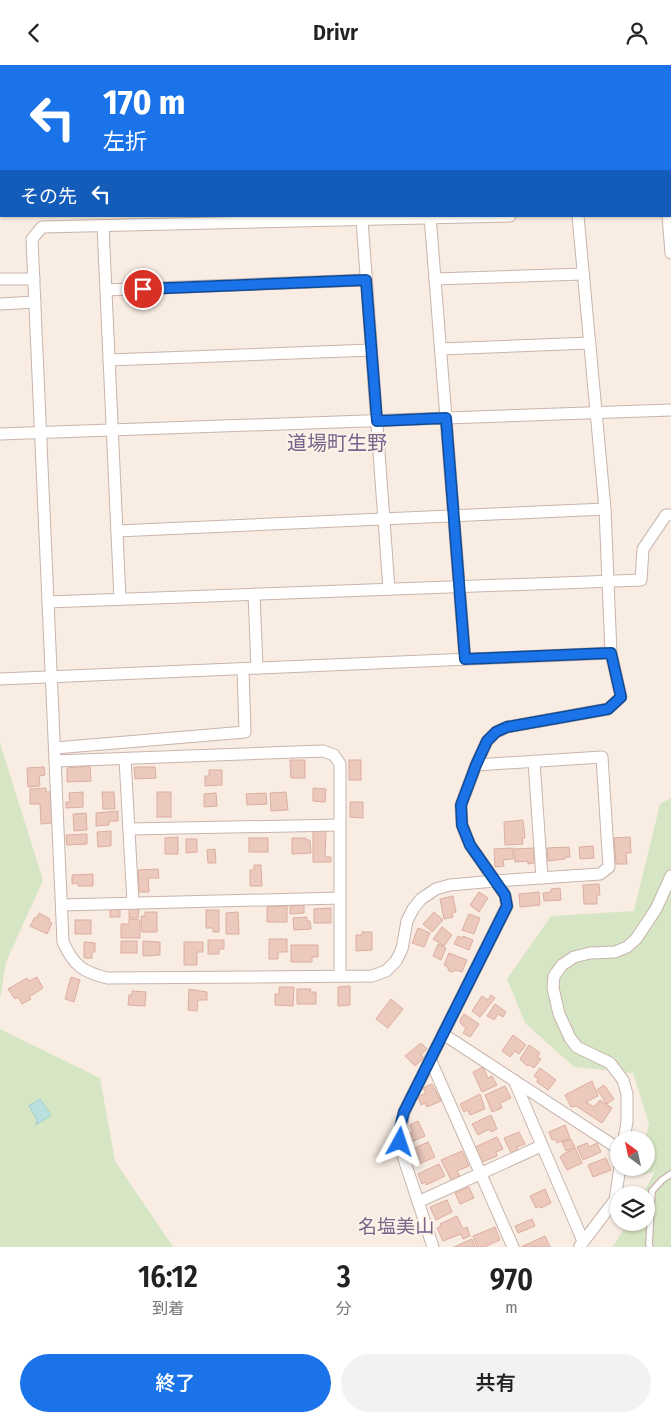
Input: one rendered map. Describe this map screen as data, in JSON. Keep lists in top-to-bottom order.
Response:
{
  "districts": ["道場町生野", "名塩美山"],
  "north": "top left",
  "page": {
    "header": "Drivr",
    "turn": ["170 m", "左折"],
    "then": "その先",
    "eta": [
      "16:12",
      "到着",
      "3",
      "分",
      "970",
      "m"
    ],
    "buttons": ["終了", "共有"]
  }
}
